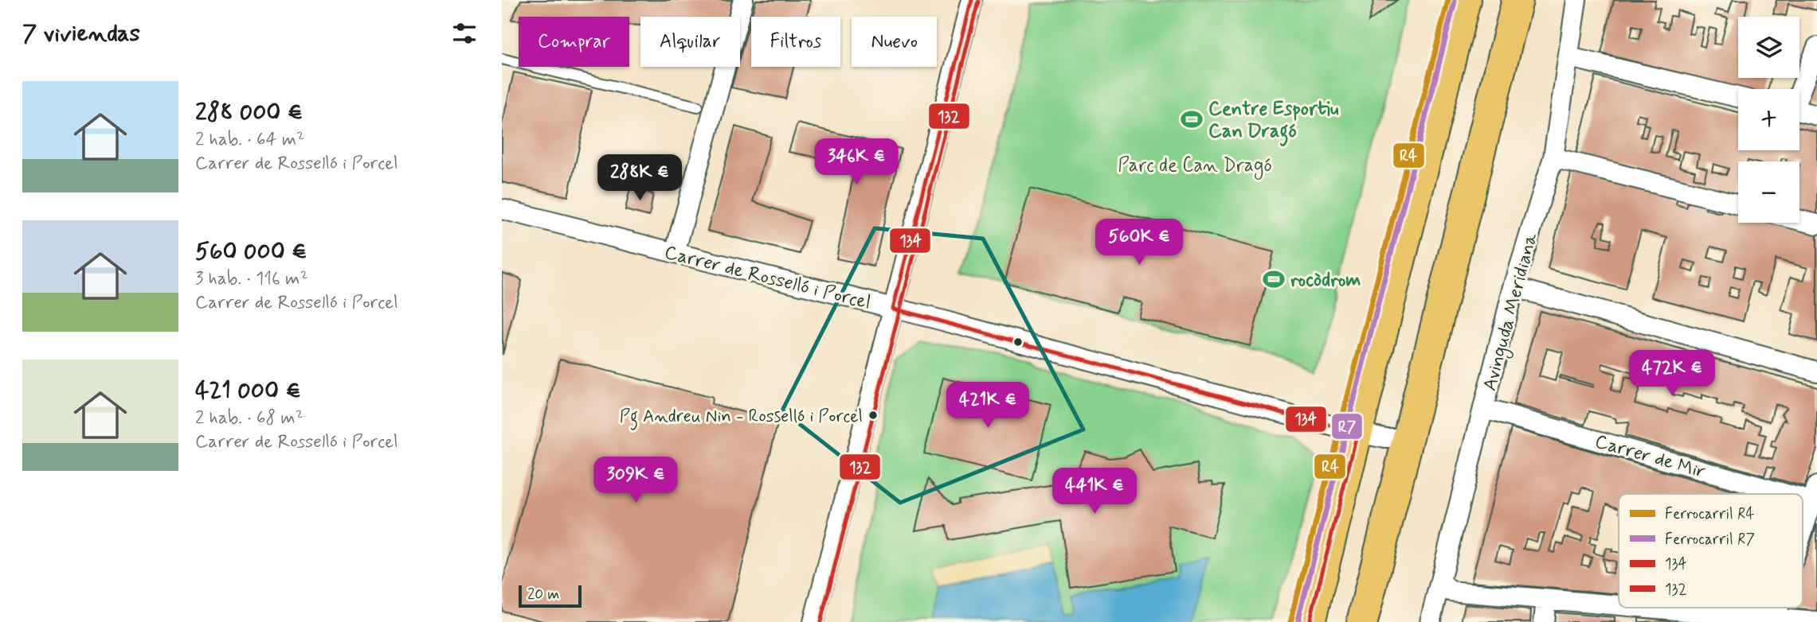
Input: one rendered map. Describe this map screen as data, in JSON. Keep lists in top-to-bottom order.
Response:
{
  "streets": {
    "street": ["Carrer de Rosselló i Porcel", "Avinguda Meridiana", "Carrer de Mir"]
  },
  "crossings": [
    ["Avinguda Meridiana", "Carrer de Mir"]
  ],
  "parks": ["Parc de Can Dragó"],
  "places": {
    "sports": ["Centre Esportiu Can Dragó", "rocòdrom"],
    "other": ["Pg Andreu Nin - Rosselló i Porcel"]
  },
  "lines": [
    "rail line R4",
    "transit line 134",
    "rail line R7",
    "transit line 132"
  ],
  "legend": [
    "Ferrocarril R4",
    "Ferrocarril R7",
    "134",
    "132"
  ],
  "scale_bar": "20 m",
  "page": {
    "heading": "7 viviendas",
    "map_buttons": ["+", "−"],
    "chip": [
      "Comprar",
      "Alquilar",
      "Filtros",
      "Nuevo"
    ],
    "list": [
      {
        "name": "288 000 €",
        "note": "2 hab. · 64 m² · Carrer de Rosselló i Porcel"
      },
      {
        "name": "560 000 €",
        "note": "3 hab. · 116 m² · Carrer de Rosselló i Porcel"
      },
      {
        "name": "421 000 €",
        "note": "2 hab. · 68 m² · Carrer de Rosselló i Porcel"
      }
    ],
    "price": [
      "346K €",
      "288K €",
      "560K €",
      "472K €",
      "421K €",
      "309K €",
      "441K €"
    ],
    "scale": "20 m"
  }
}
